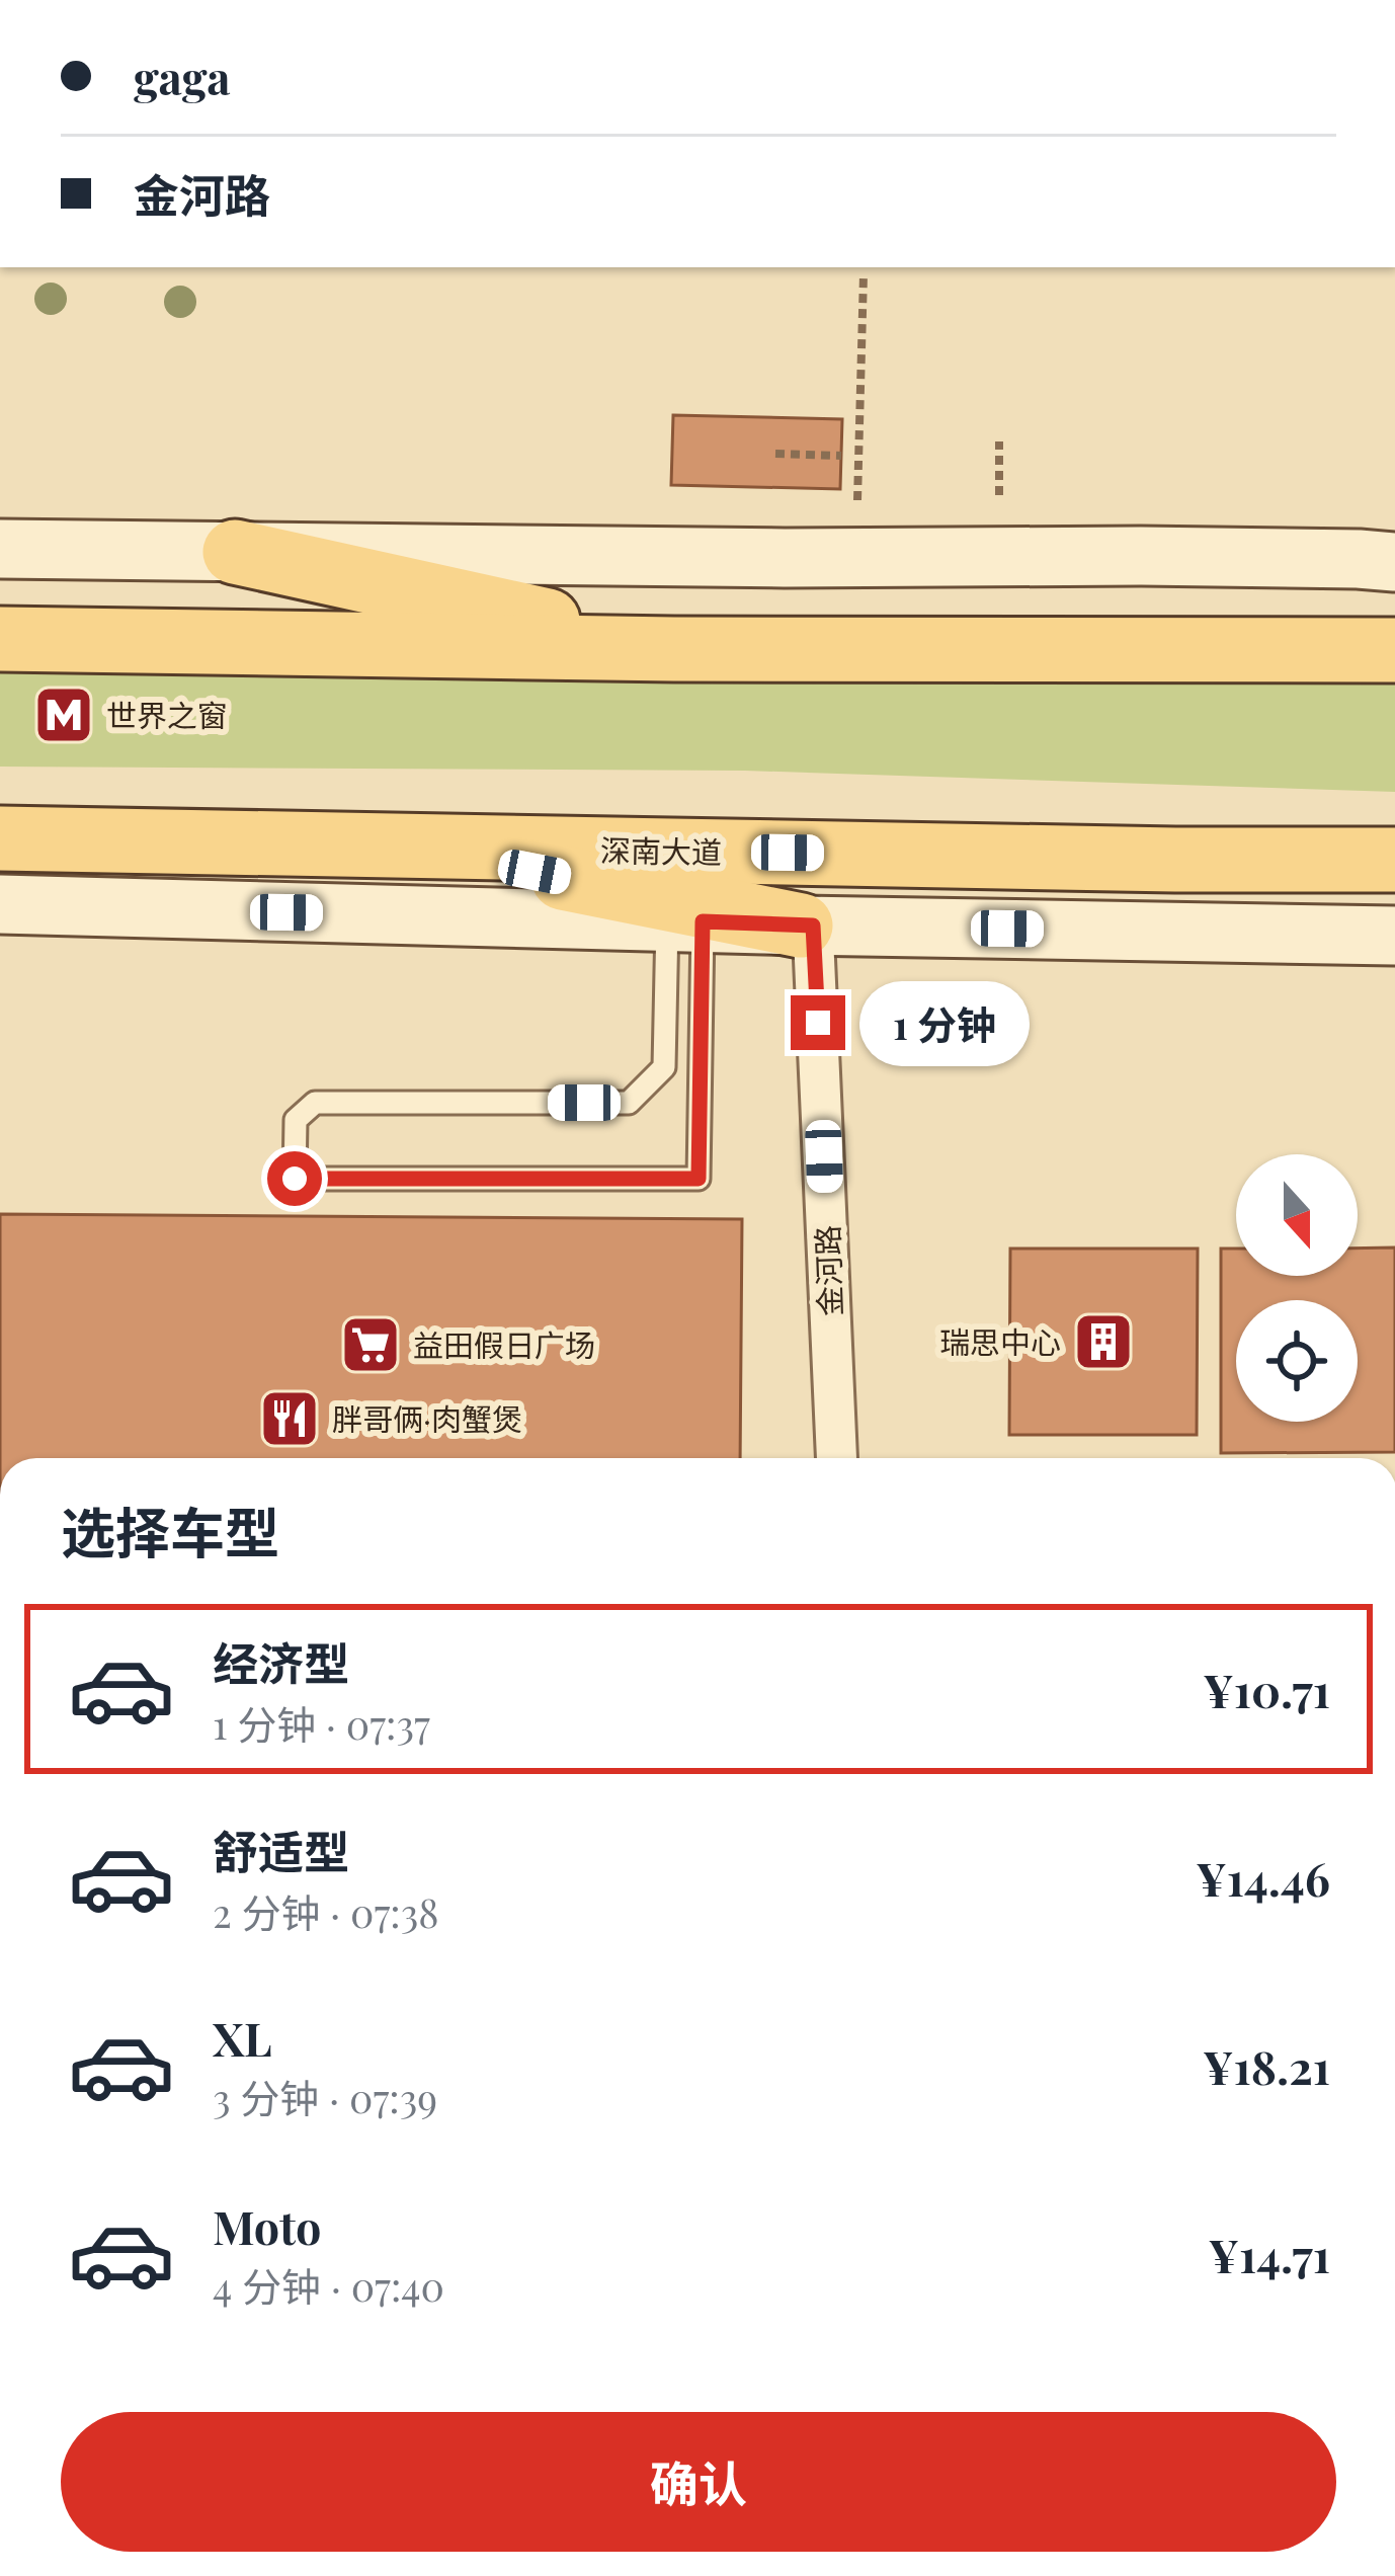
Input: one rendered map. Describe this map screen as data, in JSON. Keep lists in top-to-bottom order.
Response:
{
  "streets": {
    "main road": ["深南大道"],
    "street": ["金河路"]
  },
  "places": {
    "metro station": ["世界之窗"],
    "building": ["瑞思中心"],
    "supermarket": ["益田假日广场"],
    "restaurant": ["胖哥俩·肉蟹煲"]
  },
  "north": "bottom",
  "page": {
    "banner": ["gaga", "金河路"],
    "bubble": "1 分钟",
    "heading": "选择车型",
    "list": [
      {
        "name": "经济型",
        "note": "1 分钟 · 07:37",
        "value": "¥10.71"
      },
      {
        "name": "舒适型",
        "note": "2 分钟 · 07:38",
        "value": "¥14.46"
      },
      {
        "name": "XL",
        "note": "3 分钟 · 07:39",
        "value": "¥18.21"
      },
      {
        "name": "Moto",
        "note": "4 分钟 · 07:40",
        "value": "¥14.71"
      }
    ],
    "buttons": "确认"
  }
}
